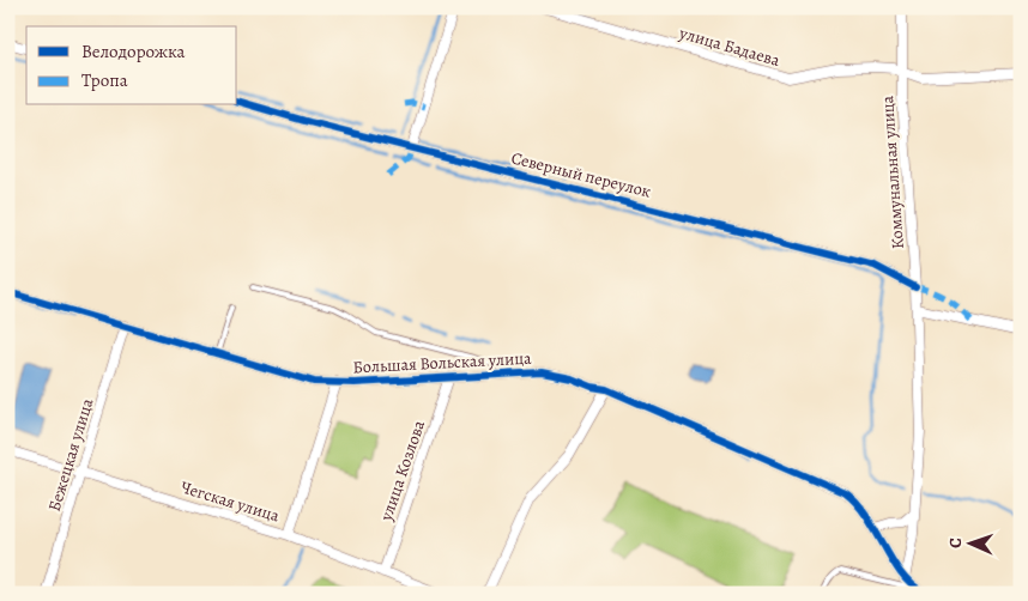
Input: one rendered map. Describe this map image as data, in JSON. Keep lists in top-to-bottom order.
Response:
{
  "streets": {
    "street": [
      "улица Бадаева",
      "Коммунальная улица",
      "Северный переулок",
      "Большая Вольская улица",
      "Бежецкая улица",
      "улица Козлова",
      "Чегская улица"
    ]
  },
  "crossings": [
    ["улица Бадаева", "Коммунальная улица"],
    ["Коммунальная улица", "Северный переулок"],
    ["Коммунальная улица", "Большая Вольская улица"],
    ["Большая Вольская улица", "Бежецкая улица"],
    ["Большая Вольская улица", "улица Козлова"],
    ["Бежецкая улица", "Чегская улица"],
    ["улица Козлова", "Чегская улица"]
  ],
  "legend": ["Велодорожка", "Тропа"],
  "north": "left"
}
